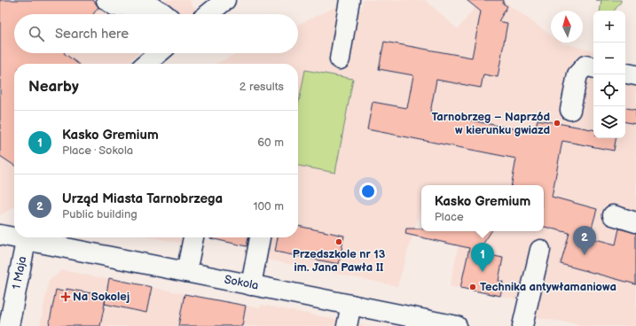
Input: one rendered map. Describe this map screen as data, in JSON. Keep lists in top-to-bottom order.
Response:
{
  "streets": {
    "street": ["1 Maja", "Sokola"]
  },
  "places": {
    "other": ["Tarnobrzeg – Naprzód w kierunku gwiazd", "Przedszkole nr 13 im. Jana Pawła II", "Technika antywłamaniowa"],
    "health": ["Na Sokolej"]
  },
  "north": "top",
  "page": {
    "map_buttons": ["+", "−"],
    "search": "Search here",
    "heading": ["Nearby", "2 results"],
    "list": [
      {
        "mark": "1",
        "name": "Kasko Gremium",
        "note": "Place · Sokola",
        "value": "60 m"
      },
      {
        "mark": "2",
        "name": "Urząd Miasta Tarnobrzega",
        "note": "Public building",
        "value": "100 m"
      }
    ],
    "popup": ["Kasko Gremium", "Place"],
    "pins": ["2", "1"]
  }
}
